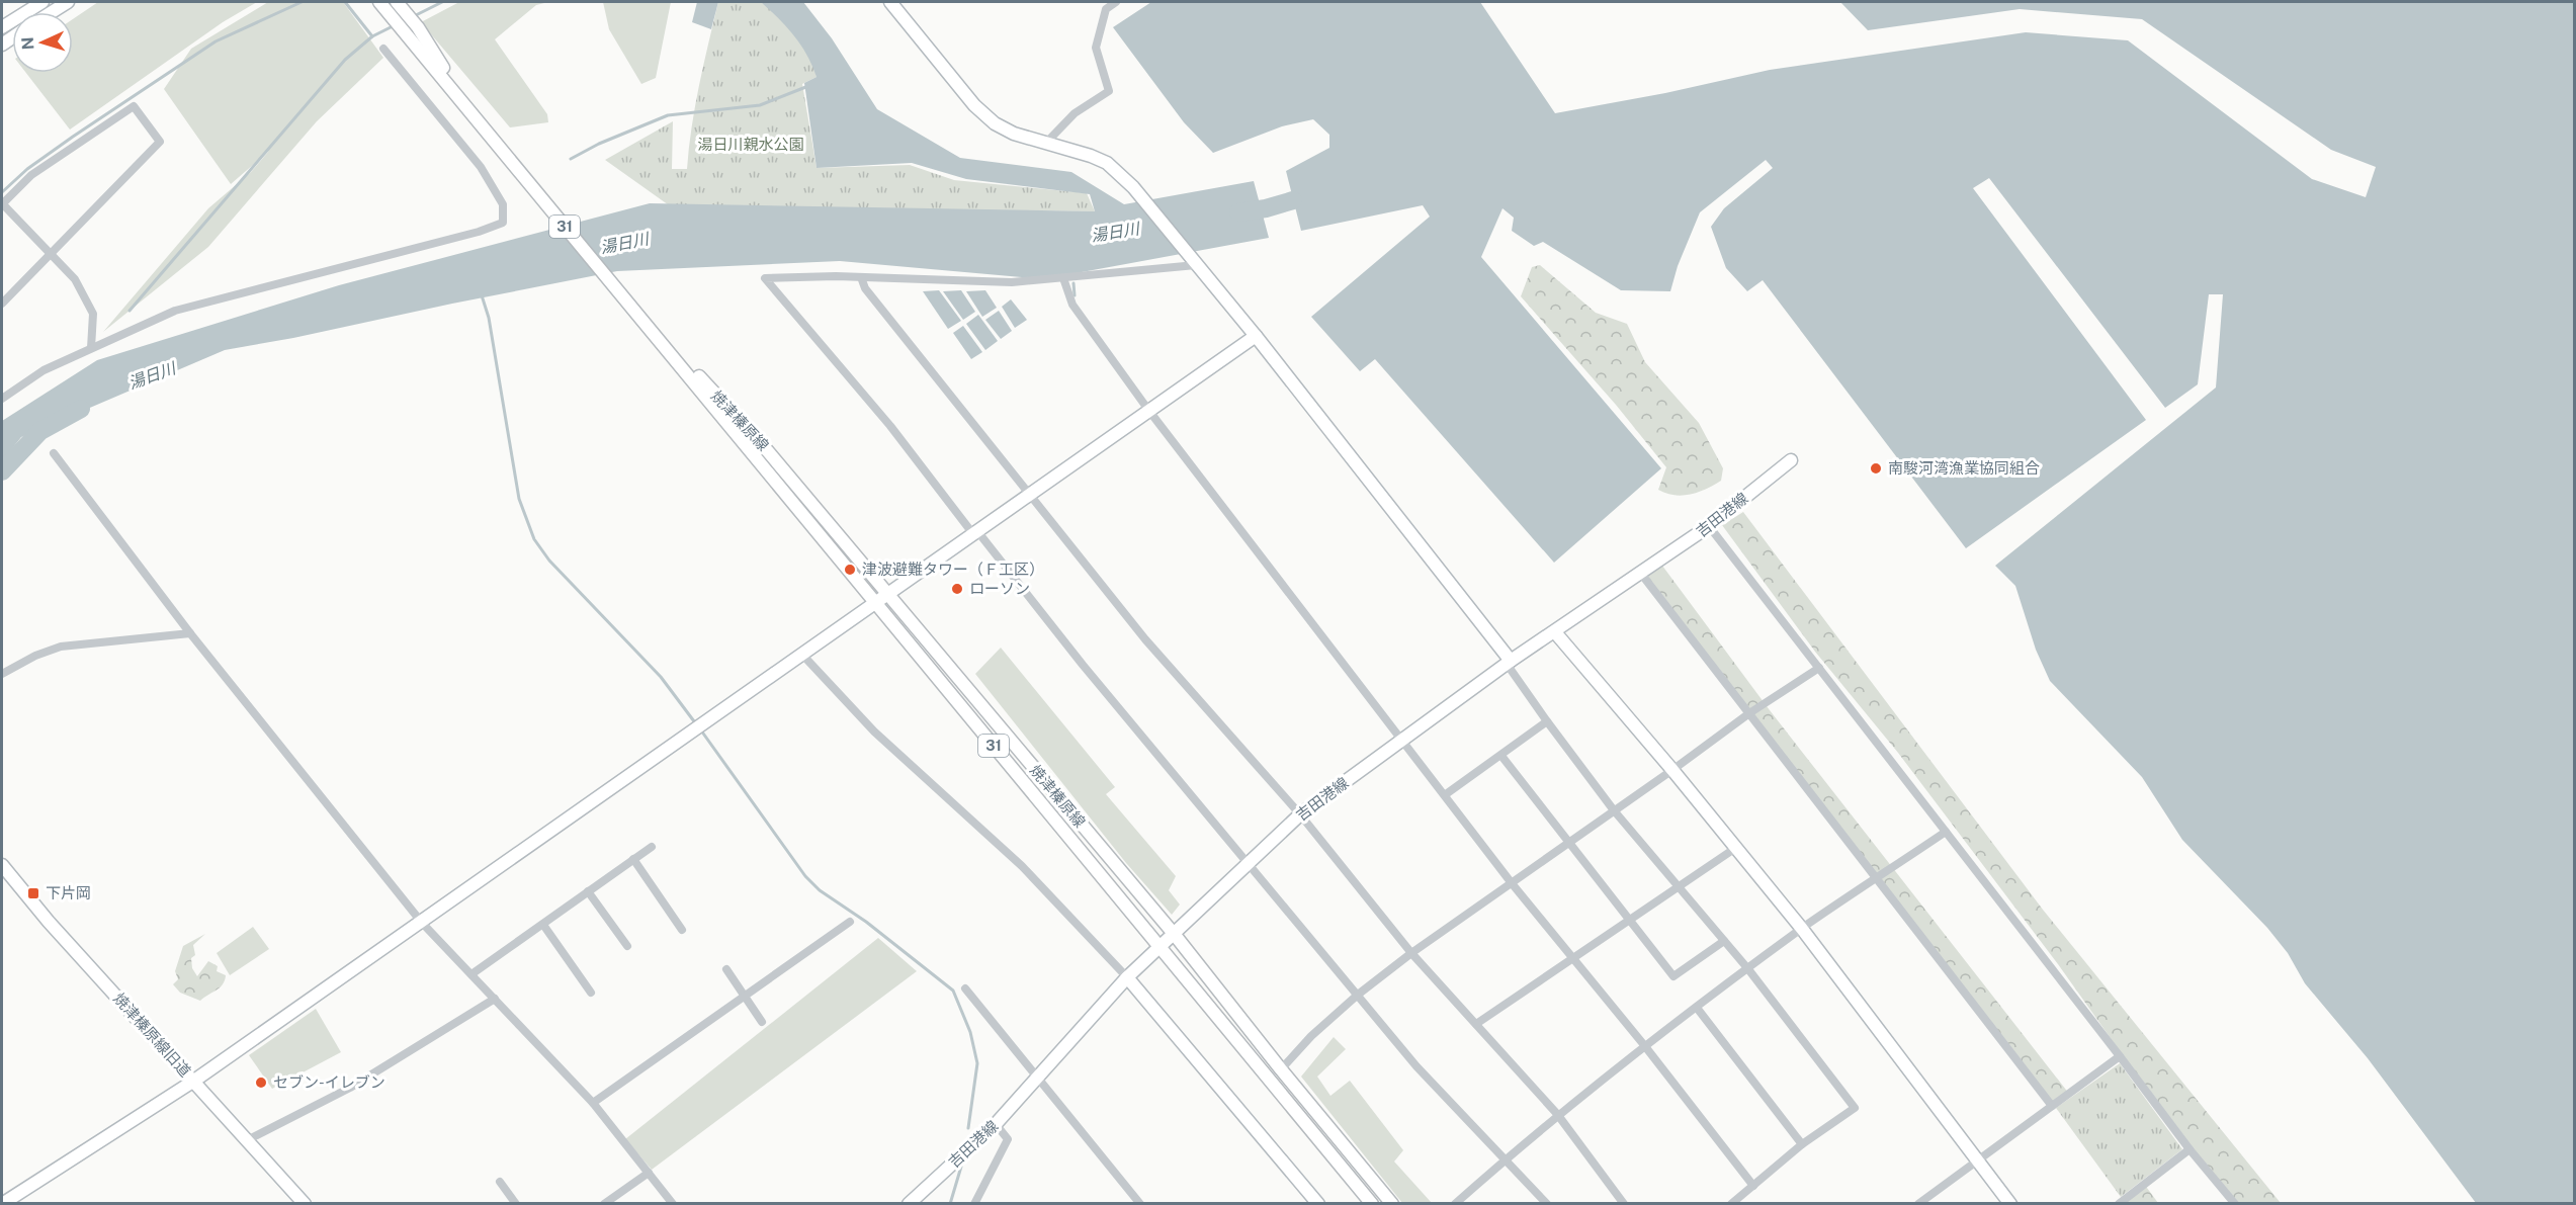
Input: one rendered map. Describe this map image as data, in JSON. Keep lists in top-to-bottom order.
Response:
{
  "streets": {
    "street": [
      "31",
      "焼津榛原線",
      "吉田港線",
      "焼津榛原線旧道"
    ]
  },
  "crossings": [
    ["焼津榛原線", "吉田港線"]
  ],
  "water": ["湯日川"],
  "parks": ["湯日川親水公園"],
  "places": {
    "other": [
      "南駿河湾漁業協同組合",
      "津波避難タワー（Ｆ工区）",
      "ローソン",
      "セブン-イレブン"
    ],
    "transit": ["下片岡"]
  },
  "north": "left"
}
